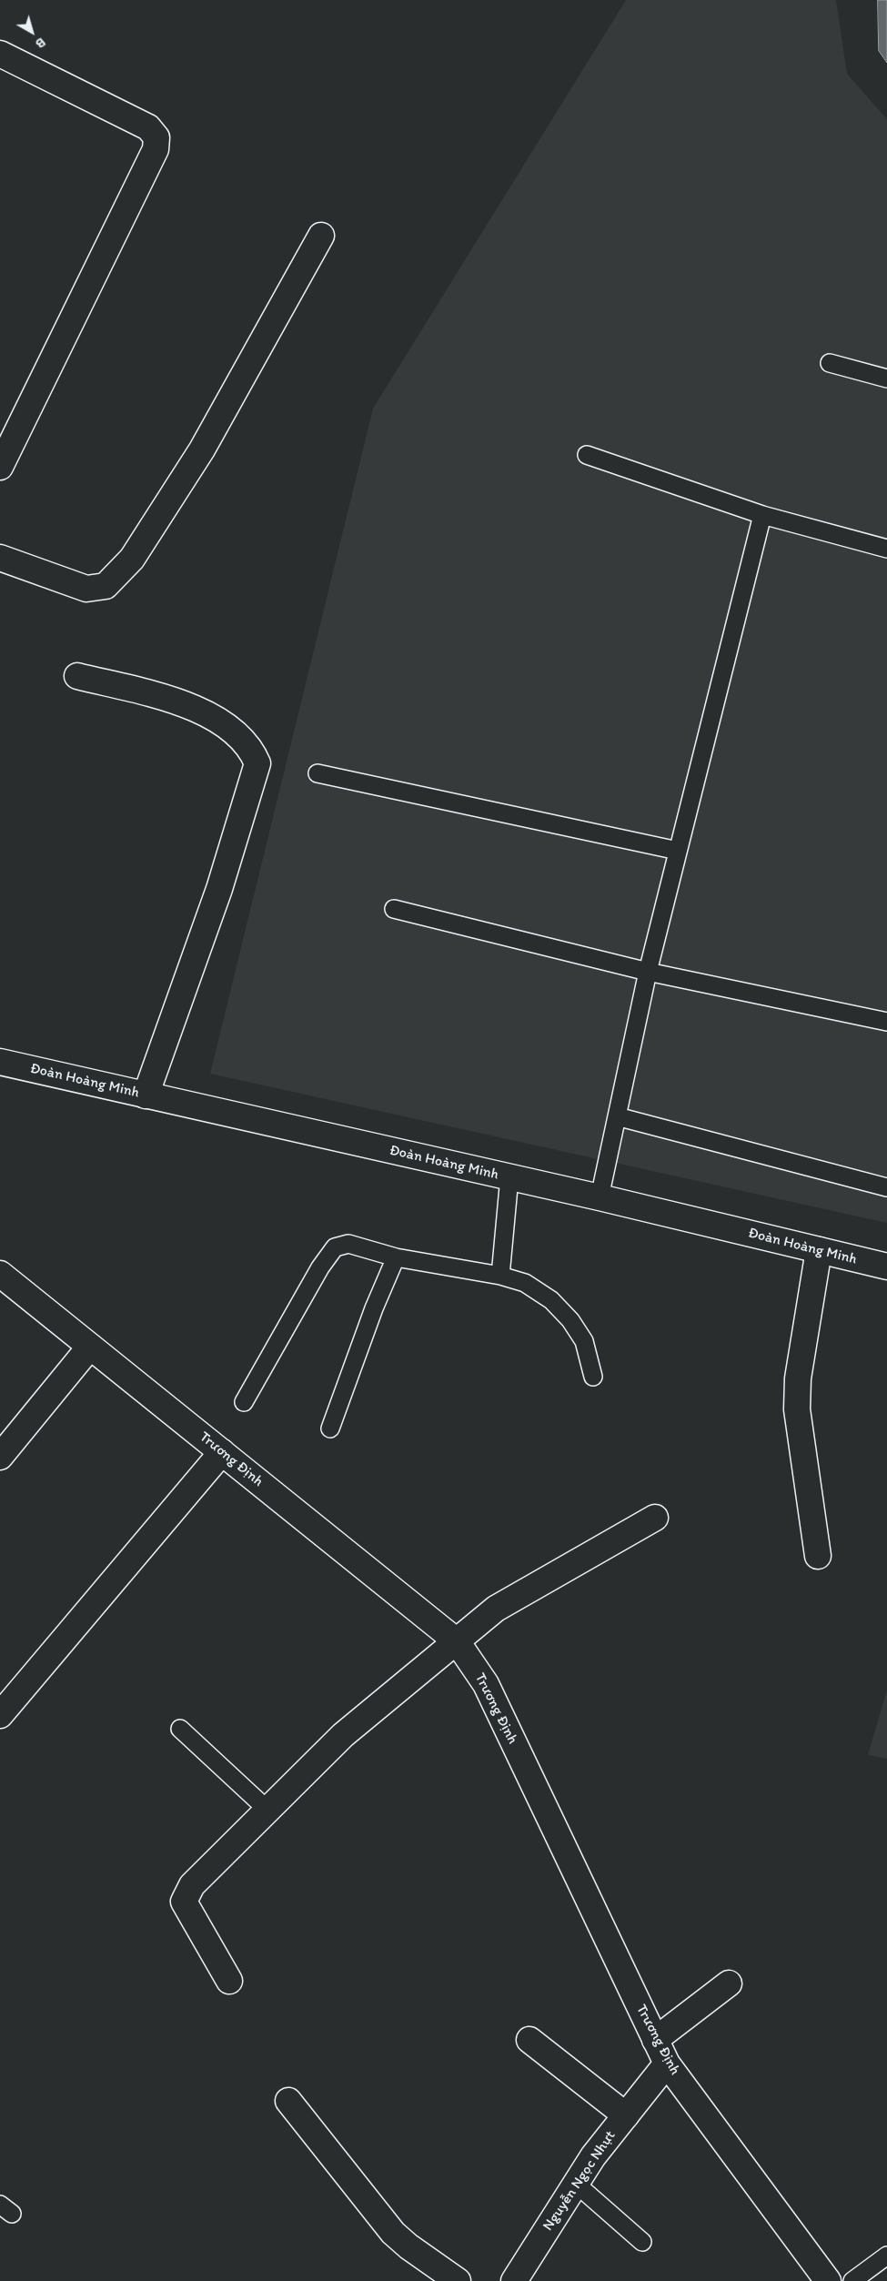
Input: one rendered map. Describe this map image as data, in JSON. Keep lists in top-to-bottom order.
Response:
{
  "streets": {
    "street": ["Đoàn Hoàng Minh", "Trương Định", "Nguyễn Ngọc Nhựt"]
  },
  "crossings": [
    ["Trương Định", "Nguyễn Ngọc Nhựt"]
  ],
  "north": "bottom right"
}
